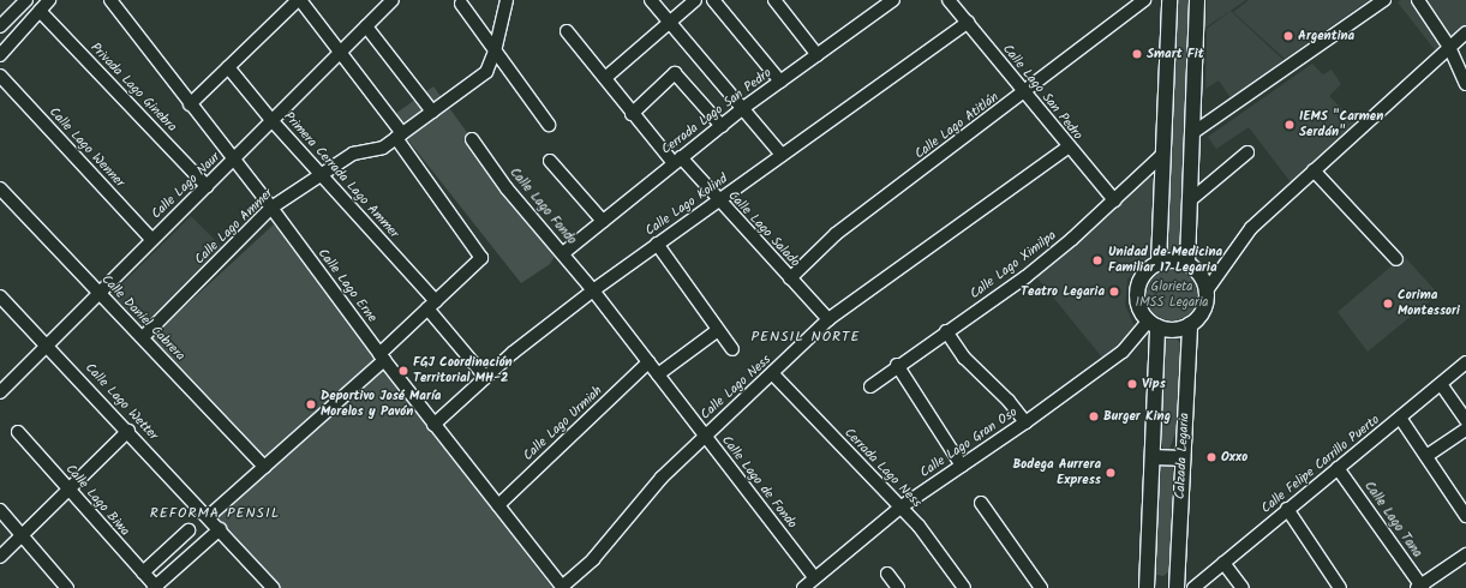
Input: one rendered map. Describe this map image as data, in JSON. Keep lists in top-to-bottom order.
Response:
{
  "streets": {
    "main road": ["Calzada Legaria"],
    "street": [
      "Privada Lago Ginebra",
      "Calle Lago San Pedro",
      "Cerrada Lago San Pedro",
      "Calle Lago Atitlán",
      "Calle Lago Wenner",
      "Primera Cerrada Lago Ammer",
      "Calle Lago Naur",
      "Calle Lago Kolind",
      "Calle Lago Fondo",
      "Calle Lago Ammer",
      "Calle Lago Salado",
      "Calle Lago Ximilpa",
      "Calle Lago Erne",
      "Calle Daniel Cabrera",
      "Calle Lago Ness",
      "Calle Lago Wetter",
      "Calle Lago Urmiah",
      "Calle Lago Gran Oso",
      "Calle Felipe Carrillo Puerto",
      "Cerrada Lago Ness",
      "Calle Lago de Fondo",
      "Calle Lago Biwa",
      "Calle Lago Tana"
    ]
  },
  "crossings": [
    ["Privada Lago Ginebra", "Calle Lago Naur"],
    ["Calle Lago San Pedro", "Calle Lago Atitlán"],
    ["Calle Lago San Pedro", "Calle Lago Kolind"],
    ["Calle Lago San Pedro", "Calle Lago Ximilpa"],
    ["Calle Lago San Pedro", "Calle Lago Ness"],
    ["Cerrada Lago San Pedro", "Calle Lago Fondo"],
    ["Cerrada Lago San Pedro", "Calle Lago Salado"],
    ["Calle Lago Atitlán", "Calle Lago Salado"],
    ["Calle Lago Wenner", "Calle Lago Naur"],
    ["Primera Cerrada Lago Ammer", "Calle Lago Naur"],
    ["Primera Cerrada Lago Ammer", "Calle Lago Kolind"],
    ["Primera Cerrada Lago Ammer", "Calle Lago Ammer"],
    ["Calle Lago Naur", "Calle Lago Erne"],
    ["Calle Lago Naur", "Calle Daniel Cabrera"],
    ["Calle Lago Naur", "Calle Lago Wetter"],
    ["Calle Lago Kolind", "Calle Lago Fondo"],
    ["Calle Lago Kolind", "Calle Lago Salado"],
    ["Calle Lago Kolind", "Calle Lago Erne"],
    ["Calle Lago Kolind", "Calle Lago de Fondo"],
    ["Calle Lago Fondo", "Calle Lago de Fondo"],
    ["Calle Lago Ammer", "Calle Lago Erne"],
    ["Calle Lago Ammer", "Calle Daniel Cabrera"],
    ["Calle Lago Salado", "Calle Lago Ness"],
    ["Calle Lago Erne", "Calle Lago Ness"],
    ["Calle Lago Erne", "Calle Lago Urmiah"],
    ["Calle Lago Ness", "Cerrada Lago Ness"],
    ["Calle Lago Ness", "Calle Lago de Fondo"],
    ["Calle Lago Urmiah", "Calle Lago de Fondo"],
    ["Calle Lago Gran Oso", "Calzada Legaria"],
    ["Calle Lago Gran Oso", "Cerrada Lago Ness"],
    ["Calle Lago Gran Oso", "Calle Lago de Fondo"],
    ["Calle Felipe Carrillo Puerto", "Calle Lago Tana"]
  ],
  "districts": ["PENSIL NORTE", "REFORMA PENSIL"],
  "parks": ["Glorieta IMSS Legaria"],
  "places": [
    "Argentina",
    "Smart Fit",
    "IEMS \"Carmen Serdán\"",
    "Unidad de Medicina Familiar 17 Legaria",
    "Teatro Legaria",
    "Corima Montessori",
    "FGJ Coordinación Territorial MH-2",
    "Vips",
    "Deportivo José María Morelos y Pavón",
    "Burger King",
    "Oxxo",
    "Bodega Aurrera Express"
  ]
}
